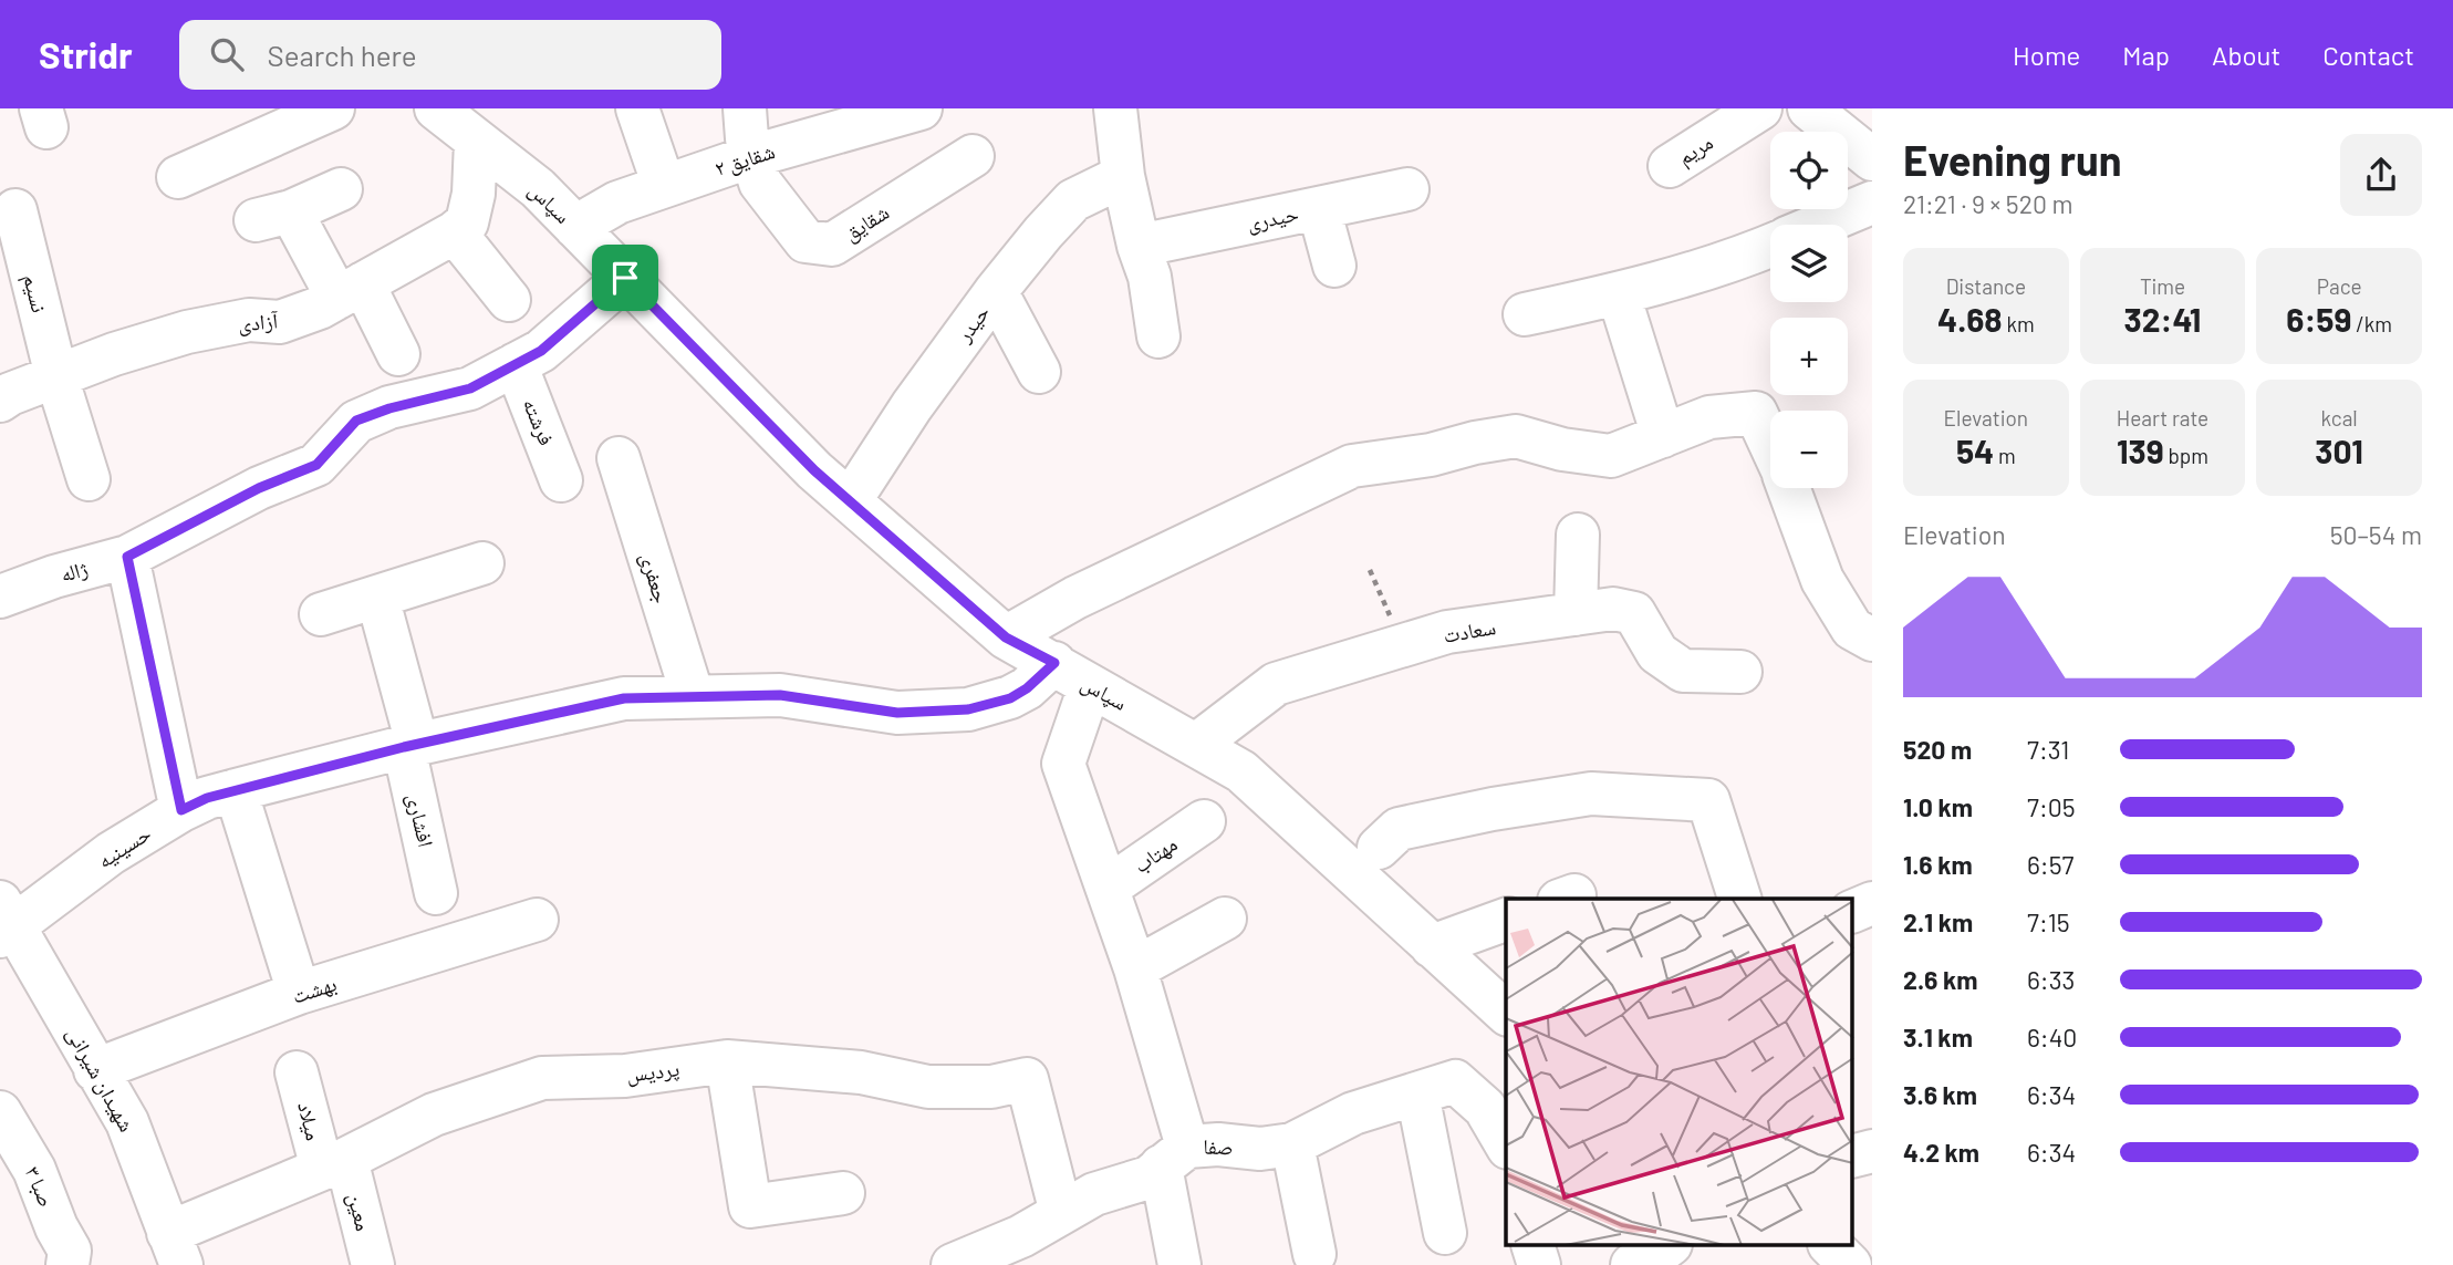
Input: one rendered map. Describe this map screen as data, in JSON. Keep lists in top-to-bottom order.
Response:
{
  "streets": {
    "street": [
      "مریم",
      "شقایق ۲",
      "سپاس",
      "حیدری",
      "شقایق",
      "نسیم",
      "آزادی",
      "حیدر",
      "فرشته",
      "ژاله",
      "جعفری",
      "سعادت",
      "افشاری",
      "حسینیه",
      "مهتاب",
      "بهشت",
      "پردیس",
      "شهیدان شیرانی",
      "میلاد",
      "صفا",
      "صبا ۳",
      "معین"
    ]
  },
  "crossings": [
    ["شقایق ۲", "سپاس"],
    ["شقایق ۲", "شقایق"],
    ["سپاس", "حیدر"],
    ["سپاس", "ژاله"],
    ["سپاس", "سعادت"],
    ["سپاس", "حسینیه"],
    ["نسیم", "آزادی"],
    ["فرشته", "ژاله"],
    ["جعفری", "حسینیه"],
    ["افشاری", "حسینیه"],
    ["حسینیه", "شهیدان شیرانی"],
    ["بهشت", "شهیدان شیرانی"],
    ["پردیس", "شهیدان شیرانی"],
    ["پردیس", "میلاد"],
    ["پردیس", "صفا"],
    ["پردیس", "معین"],
    ["میلاد", "معین"]
  ],
  "page": {
    "header": "Stridr",
    "search": "Search here",
    "nav": [
      "Home",
      "Map",
      "About",
      "Contact"
    ],
    "heading": ["Evening run", "21:21 · 9 × 520 m"],
    "map_buttons": ["+", "−"],
    "stats": [
      ["Distance", "4.68 km"],
      ["Time", "32:41"],
      ["Pace", "6:59 /km"],
      ["Elevation", "54 m"],
      ["Heart rate", "139 bpm"],
      ["kcal", "301"]
    ],
    "chart": ["Elevation", "50–54 m"],
    "list": [
      {
        "name": "520 m",
        "note": "7:31"
      },
      {
        "name": "1.0 km",
        "note": "7:05"
      },
      {
        "name": "1.6 km",
        "note": "6:57"
      },
      {
        "name": "2.1 km",
        "note": "7:15"
      },
      {
        "name": "2.6 km",
        "note": "6:33"
      },
      {
        "name": "3.1 km",
        "note": "6:40"
      },
      {
        "name": "3.6 km",
        "note": "6:34"
      },
      {
        "name": "4.2 km",
        "note": "6:34"
      }
    ]
  }
}
